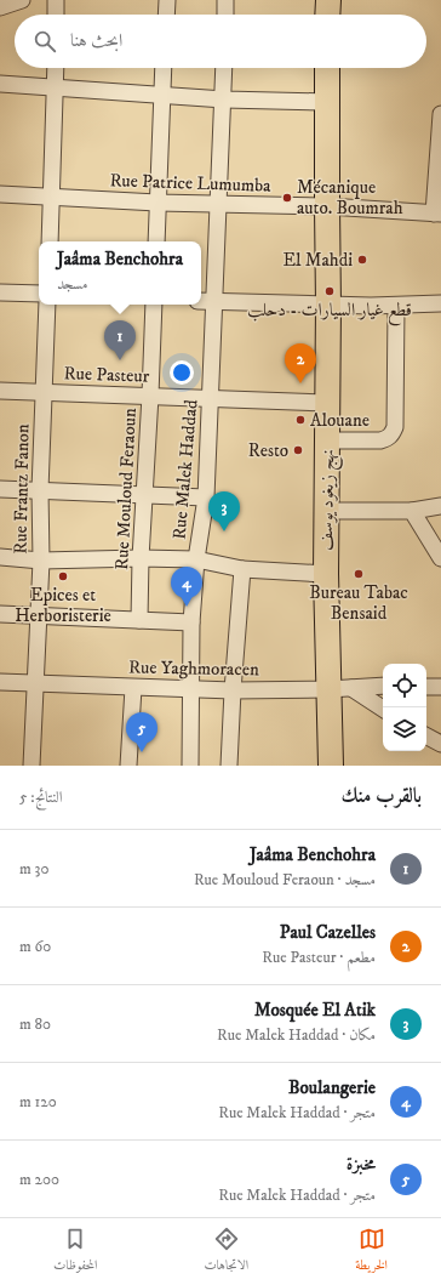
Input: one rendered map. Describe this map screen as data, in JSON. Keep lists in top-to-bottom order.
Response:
{
  "streets": {
    "main road": ["نهج زيغود يوسف"],
    "street": [
      "Rue Patrice Lumumba",
      "Rue Pasteur",
      "Rue Malek Haddad",
      "Rue Frantz Fanon",
      "Rue Mouloud Feraoun",
      "Rue Yaghmoracen"
    ]
  },
  "crossings": [
    ["Rue Patrice Lumumba", "Rue Malek Haddad"],
    ["Rue Patrice Lumumba", "نهج زيغود يوسف"],
    ["Rue Pasteur", "Rue Malek Haddad"],
    ["Rue Pasteur", "Rue Frantz Fanon"],
    ["Rue Pasteur", "Rue Mouloud Feraoun"],
    ["Rue Pasteur", "نهج زيغود يوسف"],
    ["Rue Malek Haddad", "Rue Yaghmoracen"],
    ["Rue Frantz Fanon", "Rue Yaghmoracen"],
    ["نهج زيغود يوسف", "Rue Yaghmoracen"]
  ],
  "places": [
    "Mécanique auto. Boumrah",
    "El Mahdi",
    "قطع غيار السيارات - دحلب",
    "Alouane",
    "Resto",
    "Bureau Tabac Bensaid",
    "Epices et Herboristerie"
  ],
  "page": {
    "search": "ابحث هنا",
    "popup": ["Jaâma Benchohra", "مسجد"],
    "pins": [
      "1",
      "2",
      "3",
      "4",
      "5"
    ],
    "heading": ["بالقرب منك", "النتائج: 5"],
    "list": [
      {
        "mark": "1",
        "name": "Jaâma Benchohra",
        "note": "مسجد · Rue Mouloud Feraoun",
        "value": "30 m"
      },
      {
        "mark": "2",
        "name": "Paul Cazelles",
        "note": "مطعم · Rue Pasteur",
        "value": "60 m"
      },
      {
        "mark": "3",
        "name": "Mosquée El Atik",
        "note": "مكان · Rue Malek Haddad",
        "value": "80 m"
      },
      {
        "mark": "4",
        "name": "Boulangerie",
        "note": "متجر · Rue Malek Haddad",
        "value": "120 m"
      },
      {
        "mark": "5",
        "name": "مخبزة",
        "note": "متجر · Rue Malek Haddad",
        "value": "200 m"
      }
    ],
    "nav": ["الخريطة", "الاتجاهات", "المحفوظات"]
  }
}
